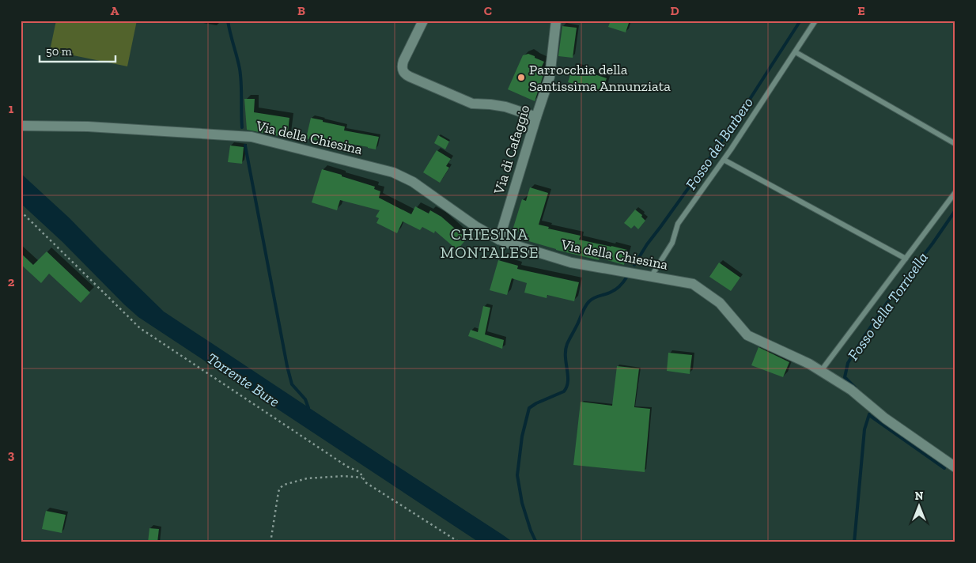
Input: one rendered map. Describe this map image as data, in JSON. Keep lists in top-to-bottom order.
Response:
{
  "streets": {
    "street": ["Via della Chiesina", "Via di Cafaggio"]
  },
  "crossings": [
    ["Via della Chiesina", "Via di Cafaggio"]
  ],
  "districts": ["CHIESINA MONTALESE"],
  "water": ["Fosso del Barbero", "Fosso della Torricella", "Torrente Bure"],
  "places": ["Parrocchia della Santissima Annunziata"],
  "scale_bar": "50 m",
  "north": "top",
  "grid": {
    "columns": [
      "A",
      "B",
      "C",
      "D",
      "E"
    ],
    "rows": ["1", "2", "3"]
  }
}
